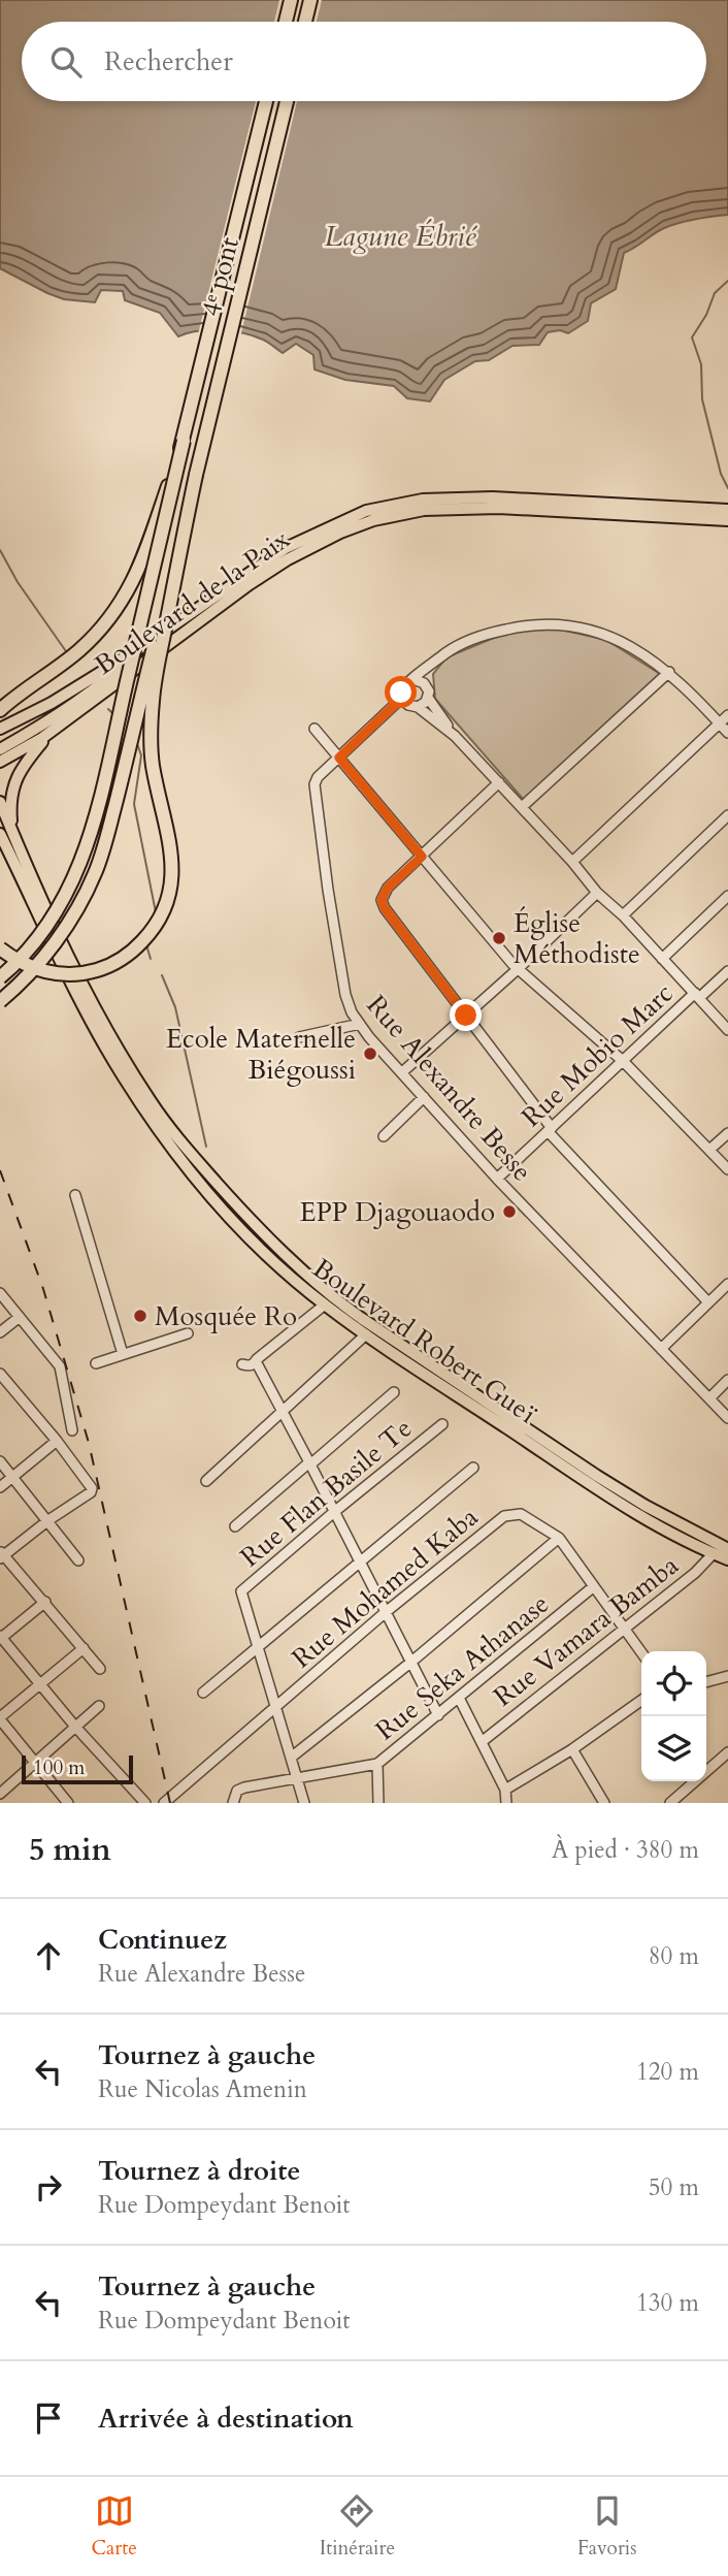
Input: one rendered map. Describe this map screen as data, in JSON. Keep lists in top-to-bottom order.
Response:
{
  "streets": {
    "highway": ["4ᵉ pont"],
    "main road": ["Boulevard de la Paix", "Boulevard Robert Gueï"],
    "street": [
      "Rue Mobio Marc",
      "Rue Alexandre Besse",
      "Rue Flan Basile Te",
      "Rue Mohamed Kaba",
      "Rue Vamara Bamba",
      "Rue Seka Athanase"
    ]
  },
  "crossings": [
    ["Boulevard de la Paix", "Boulevard Robert Gueï"],
    ["Rue Mobio Marc", "Rue Alexandre Besse"],
    ["Boulevard Robert Gueï", "Rue Vamara Bamba"],
    ["Rue Flan Basile Te", "Rue Mohamed Kaba"],
    ["Rue Flan Basile Te", "Rue Seka Athanase"],
    ["Rue Mohamed Kaba", "Rue Vamara Bamba"],
    ["Rue Mohamed Kaba", "Rue Seka Athanase"]
  ],
  "water": ["Lagune Ébrié"],
  "places": [
    "Église Méthodiste",
    "Ecole Maternelle Biégoussi",
    "EPP Djagouaodo",
    "Mosquée Ro"
  ],
  "scale_bar": "100 m",
  "page": {
    "search": "Rechercher",
    "scale": "100 m",
    "heading": ["5 min", "À pied · 380 m"],
    "list": [
      ["Continuez", "Rue Alexandre Besse", "80 m"],
      ["Tournez à gauche", "Rue Nicolas Amenin", "120 m"],
      ["Tournez à droite", "Rue Dompeydant Benoit", "50 m"],
      ["Tournez à gauche", "Rue Dompeydant Benoit", "130 m"],
      "Arrivée à destination"
    ],
    "nav": ["Carte", "Itinéraire", "Favoris"]
  }
}
